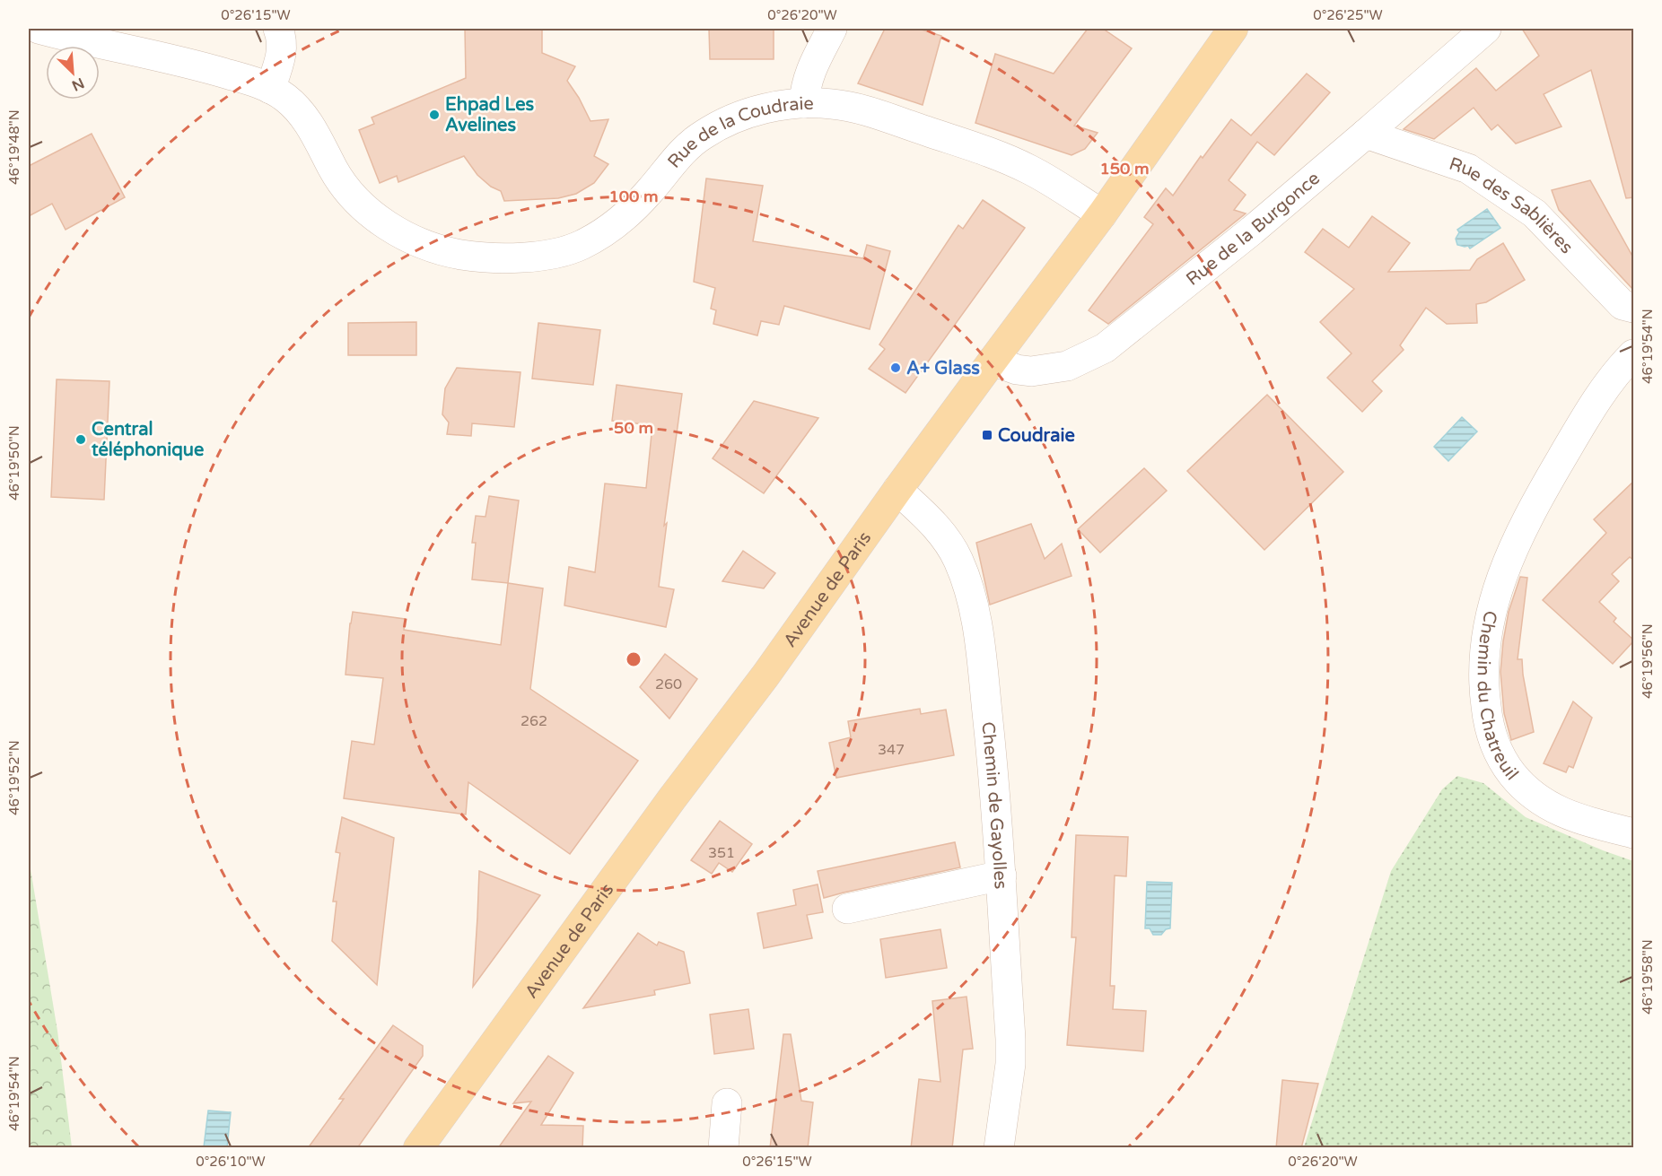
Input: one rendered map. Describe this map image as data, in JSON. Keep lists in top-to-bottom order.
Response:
{
  "streets": {
    "main road": ["Avenue de Paris"],
    "street": [
      "Rue de la Coudraie",
      "Rue des Sablières",
      "Rue de la Burgonce",
      "Chemin du Chatreuil",
      "Chemin de Gayolles"
    ]
  },
  "crossings": [
    ["Rue de la Coudraie", "Avenue de Paris"],
    ["Rue des Sablières", "Rue de la Burgonce"],
    ["Rue de la Burgonce", "Avenue de Paris"],
    ["Avenue de Paris", "Chemin de Gayolles"]
  ],
  "places": {
    "other": ["Ehpad Les Avelines", "A+ Glass", "Central téléphonique"],
    "transit": ["Coudraie"]
  },
  "house_numbers": [
    "260",
    "262",
    "347",
    "351"
  ],
  "north": "bottom right",
  "coordinates": [
    "0°26'15\"W",
    "0°26'20\"W",
    "0°26'25\"W",
    "46°19'48\"N",
    "46°19'54\"N",
    "46°19'50\"N",
    "46°19'56\"N",
    "46°19'52\"N",
    "46°19'58\"N",
    "0°26'10\"W"
  ],
  "rings": ["150 m", "100 m", "50 m"]
}
